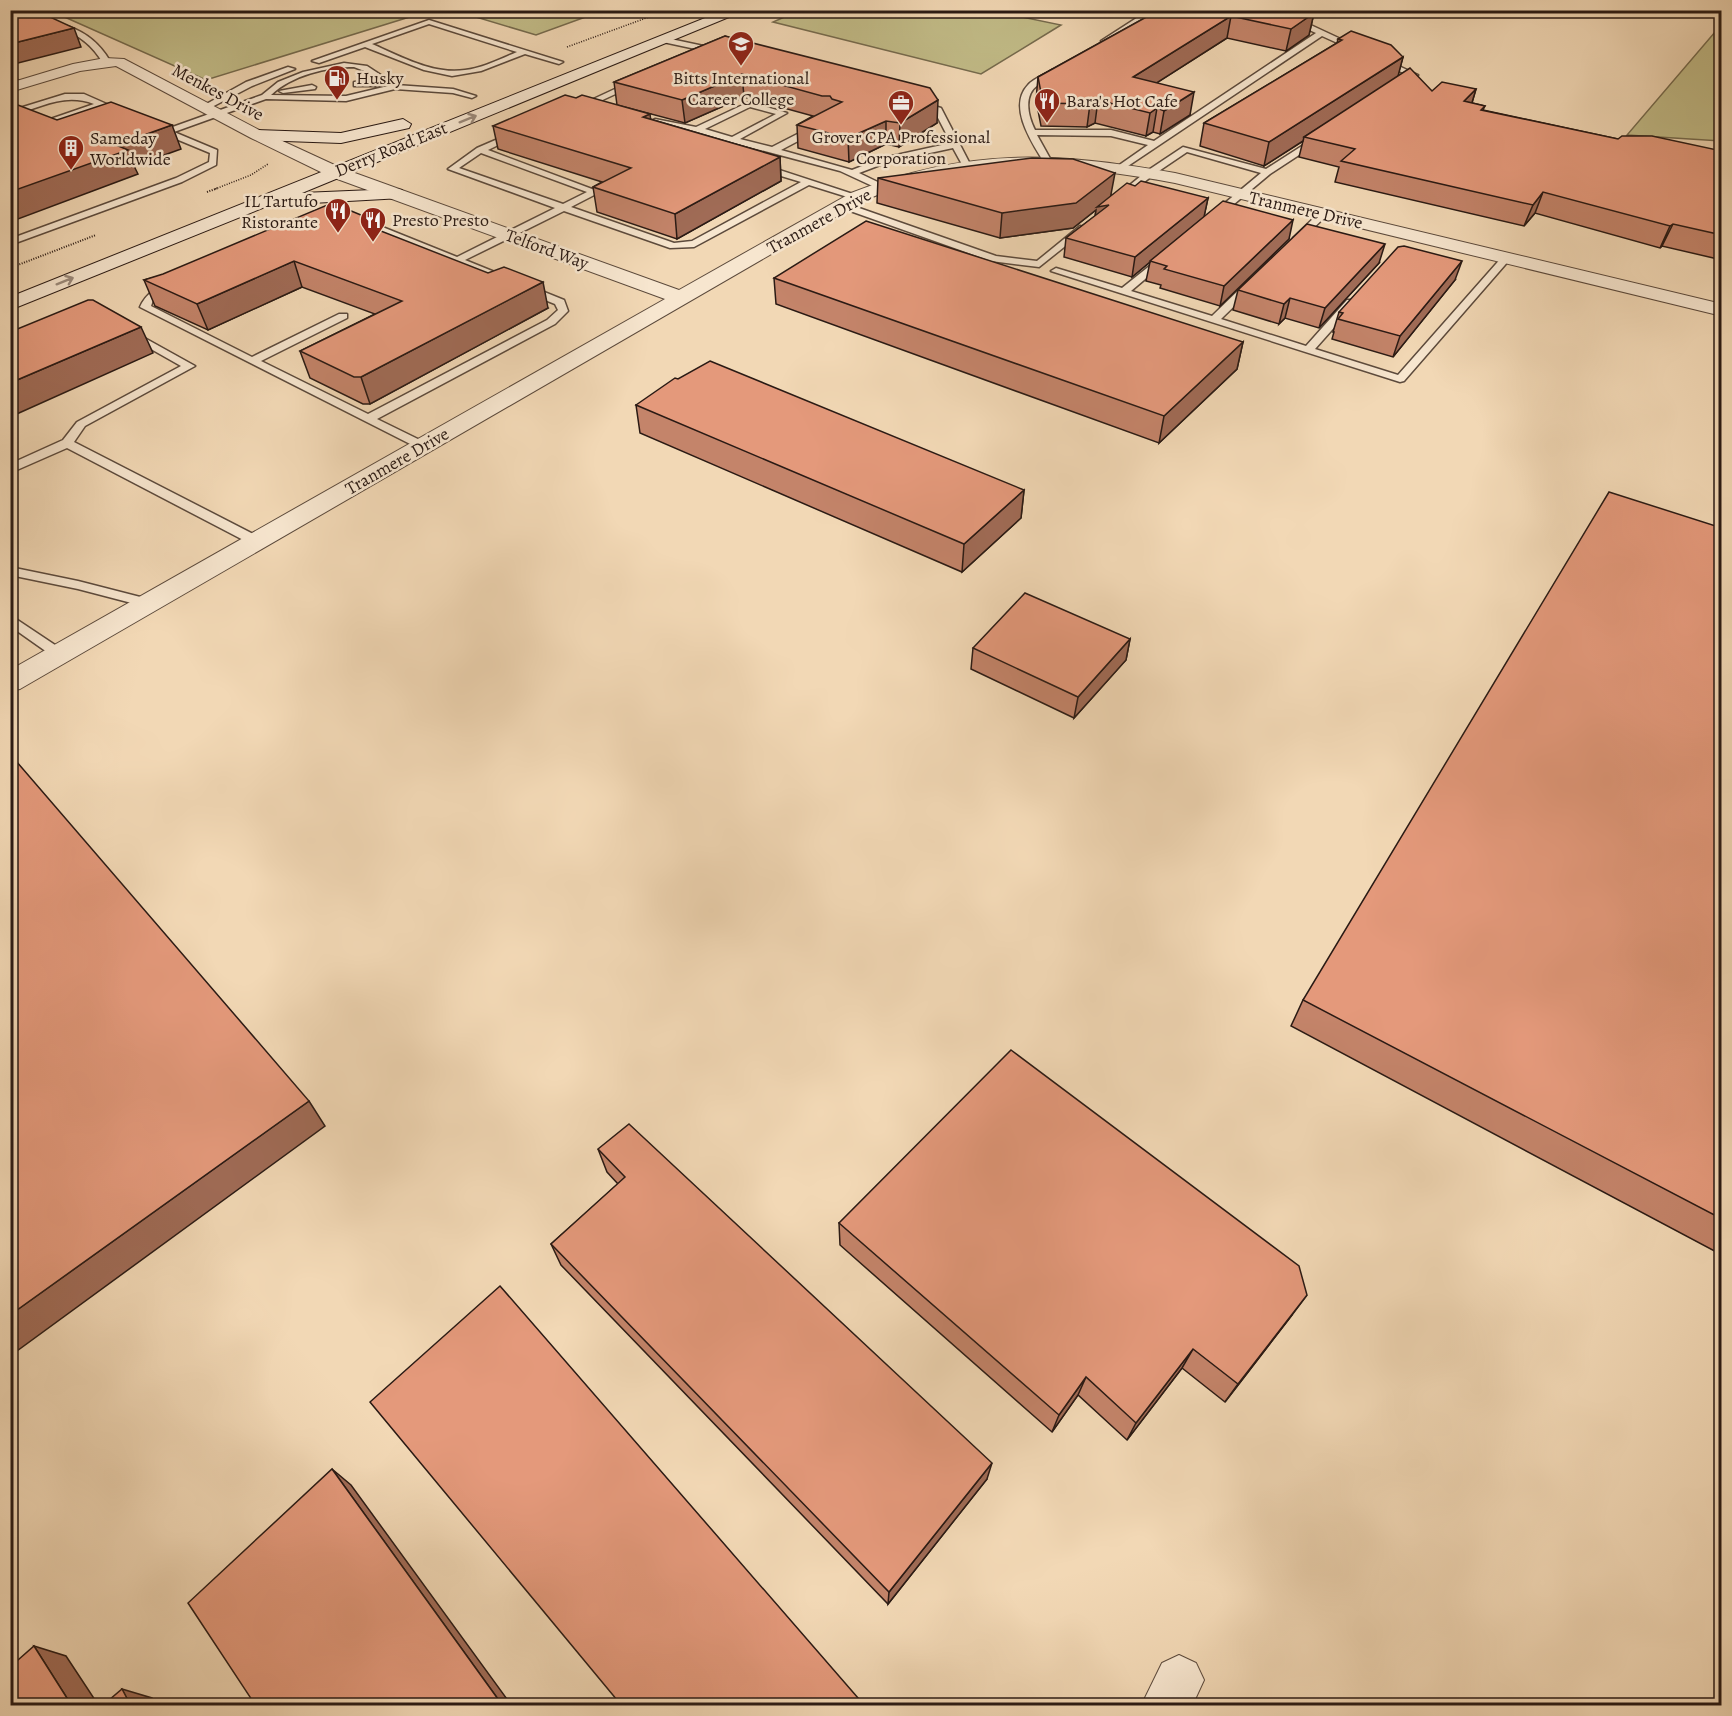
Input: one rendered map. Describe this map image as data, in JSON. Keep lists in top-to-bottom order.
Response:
{
  "streets": {
    "main road": ["Derry Road East"],
    "street": ["Menkes Drive", "Tranmere Drive", "Telford Way"]
  },
  "crossings": [
    ["Menkes Drive", "Derry Road East"],
    ["Menkes Drive", "Telford Way"],
    ["Derry Road East", "Telford Way"],
    ["Tranmere Drive", "Telford Way"]
  ],
  "one_way": ["Derry Road East"],
  "places": {
    "school or university": ["Bitts International Career College"],
    "fuel station": ["Husky"],
    "restaurant": ["Bara's Hot Cafe", "IL Tartufo Ristorante", "Presto Presto"],
    "office": ["Grover CPA Professional Corporation"],
    "building": ["Sameday Worldwide"]
  }
}
